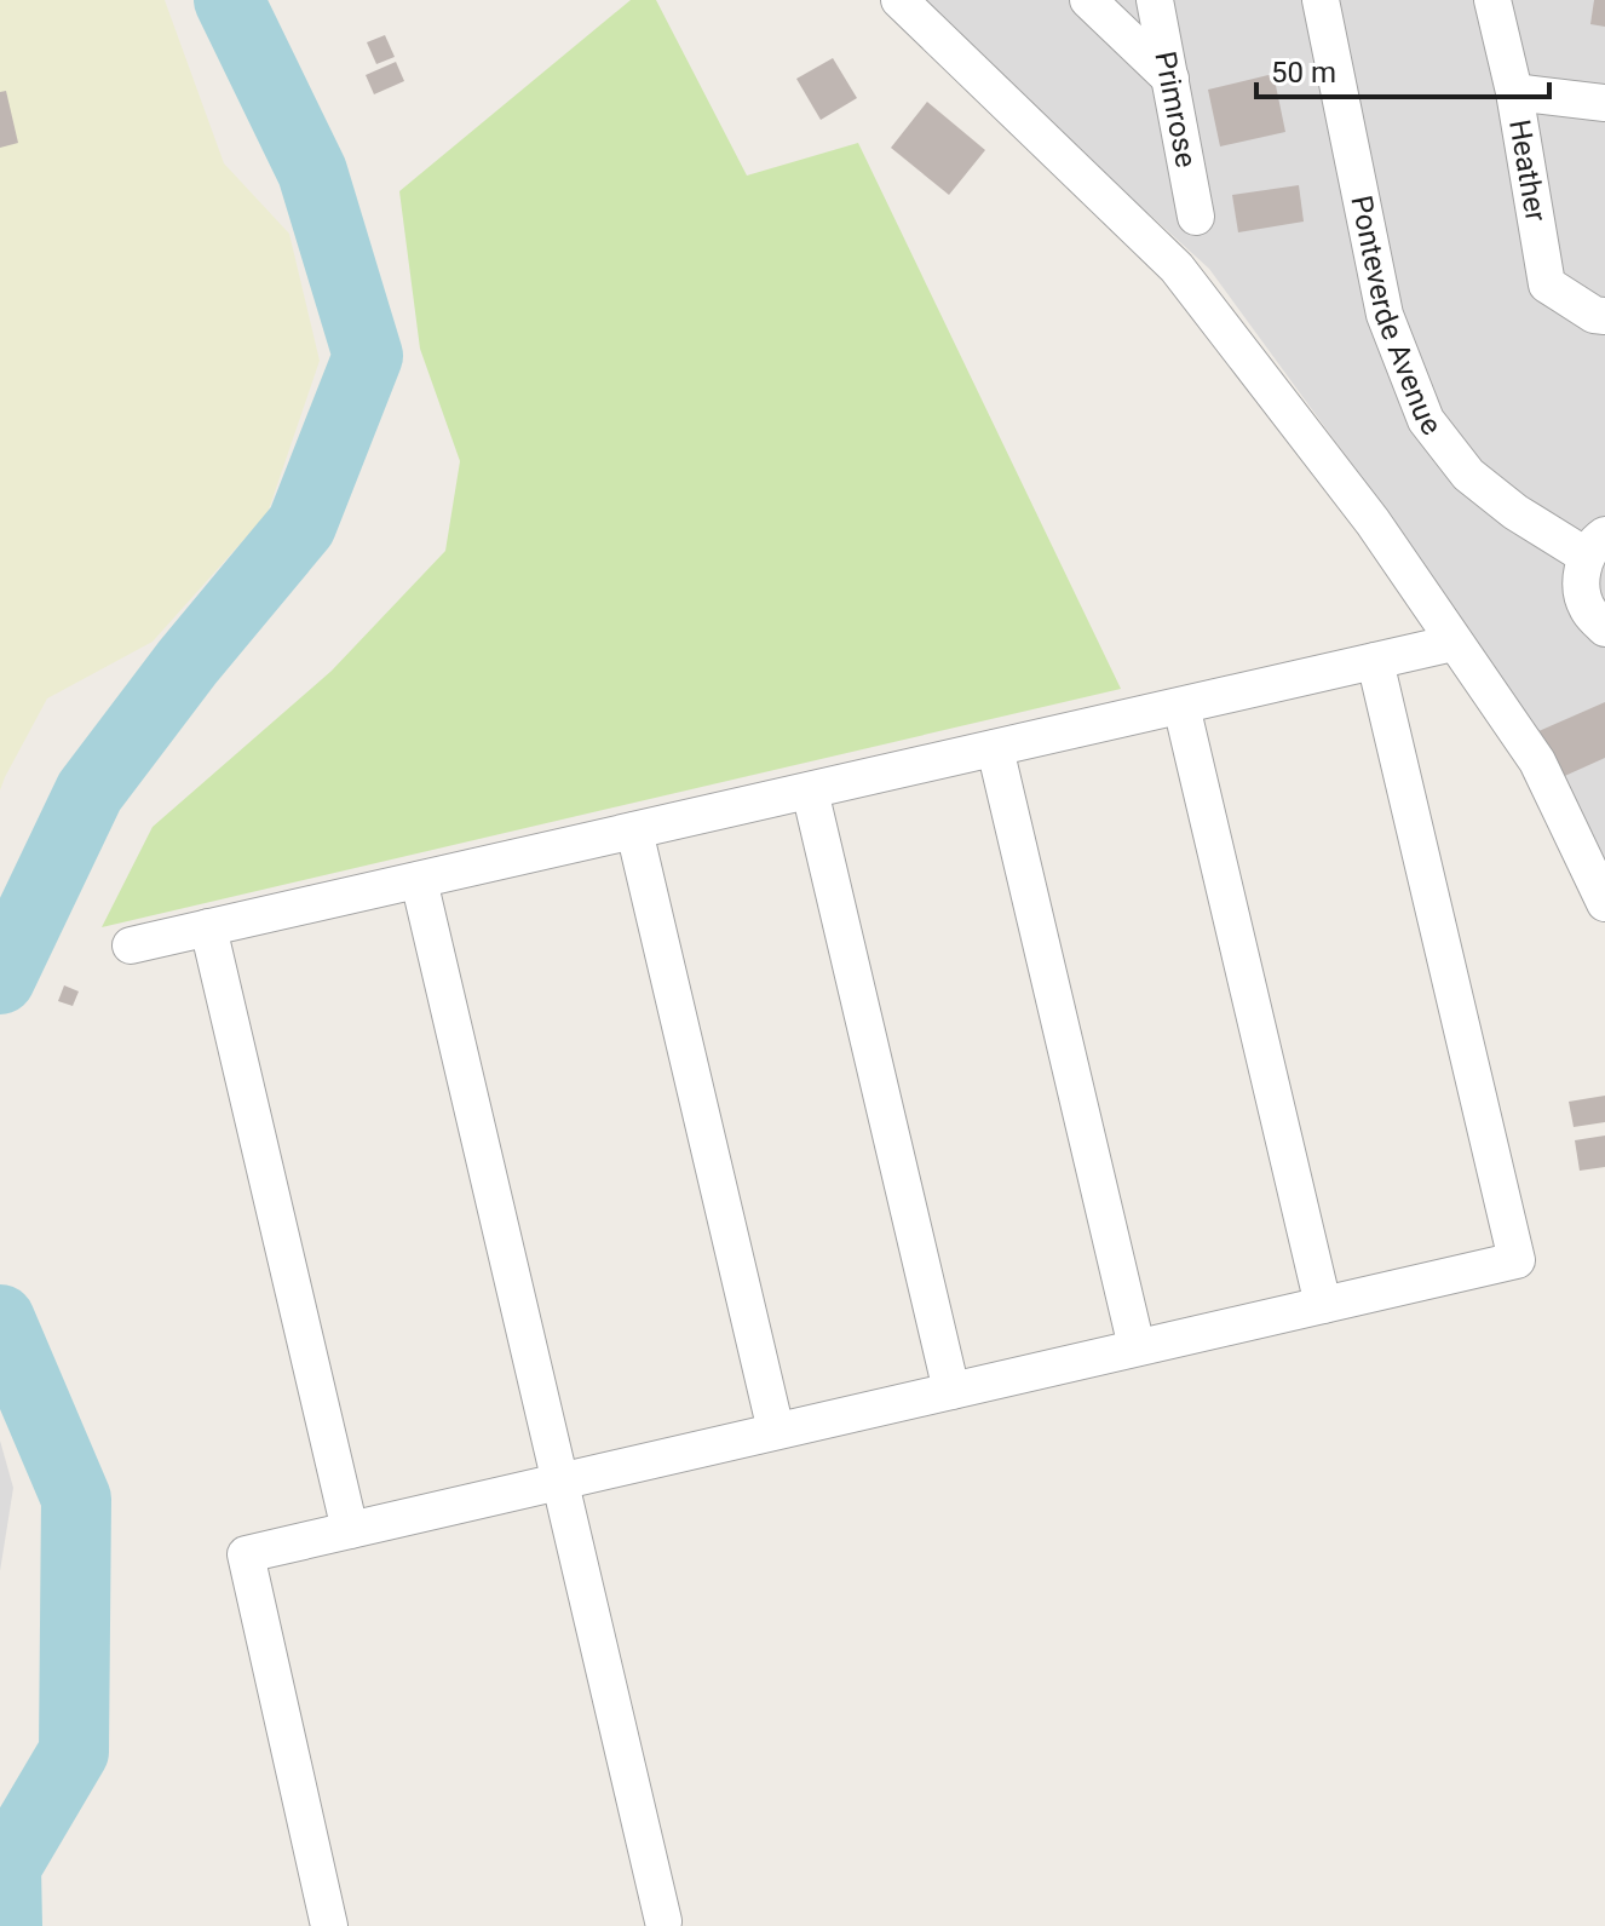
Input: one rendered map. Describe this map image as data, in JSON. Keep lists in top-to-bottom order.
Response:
{
  "streets": {
    "street": ["Primrose", "Heather", "Ponteverde Avenue"]
  },
  "scale_bar": "50 m"
}
